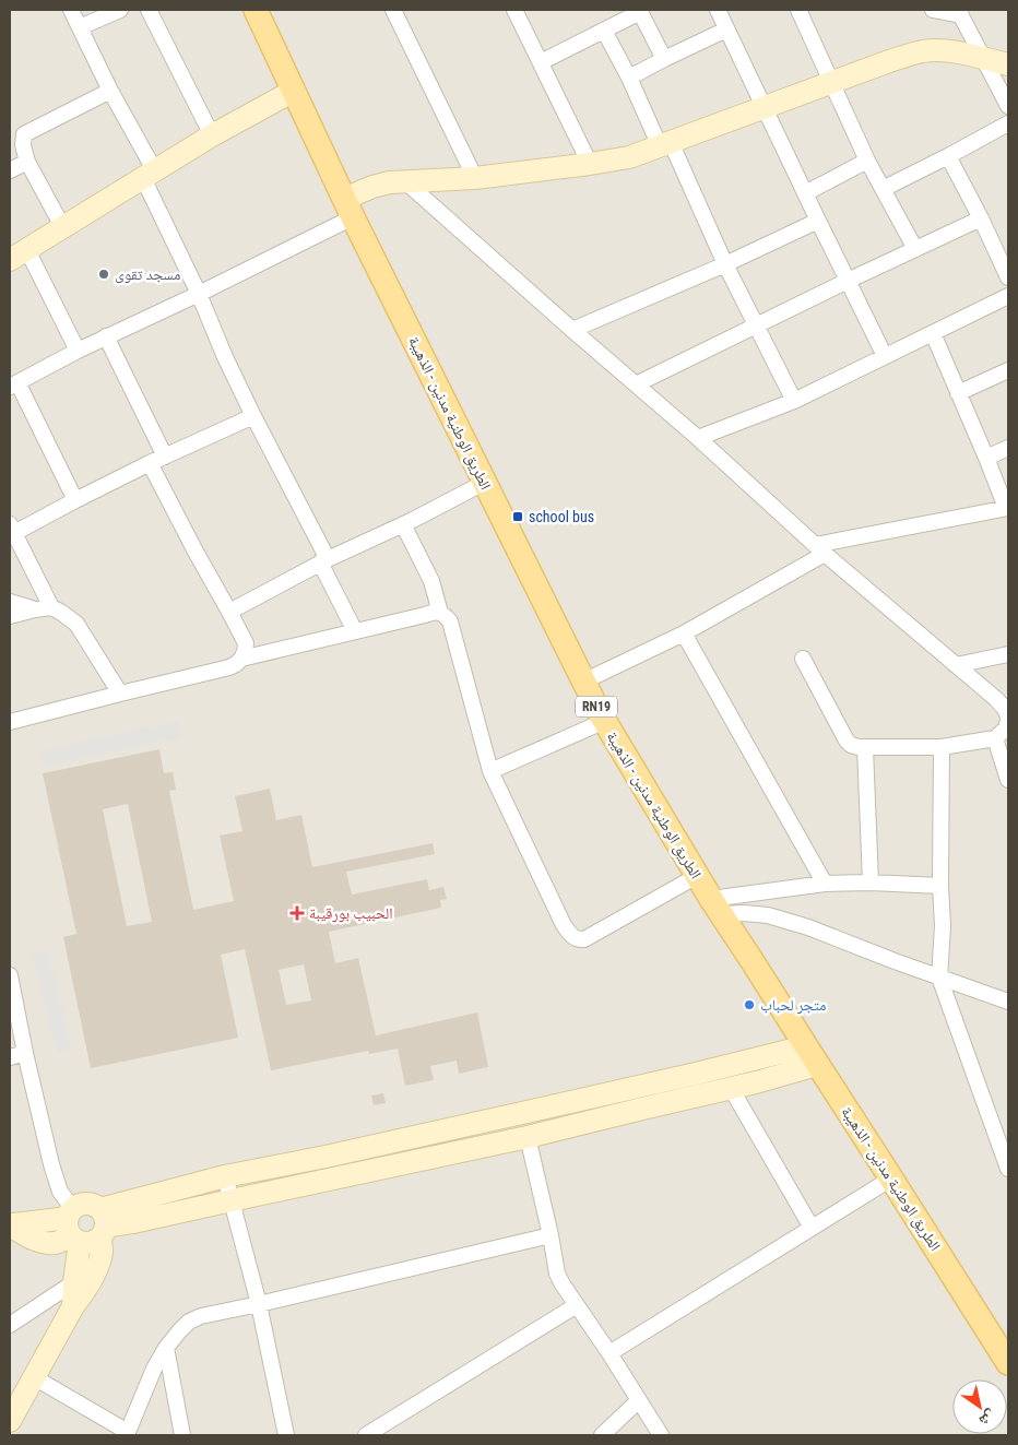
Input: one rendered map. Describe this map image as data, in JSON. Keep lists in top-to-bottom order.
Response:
{
  "streets": {
    "main road": ["الطريق الوطنية مدنين - الذهيبة", "RN19"]
  },
  "places": {
    "other": ["مسجد تقوى", "متجر لحباب"],
    "transit": ["school bus"],
    "health": ["الحبيب بورقيبة"]
  },
  "north": "bottom right"
}
